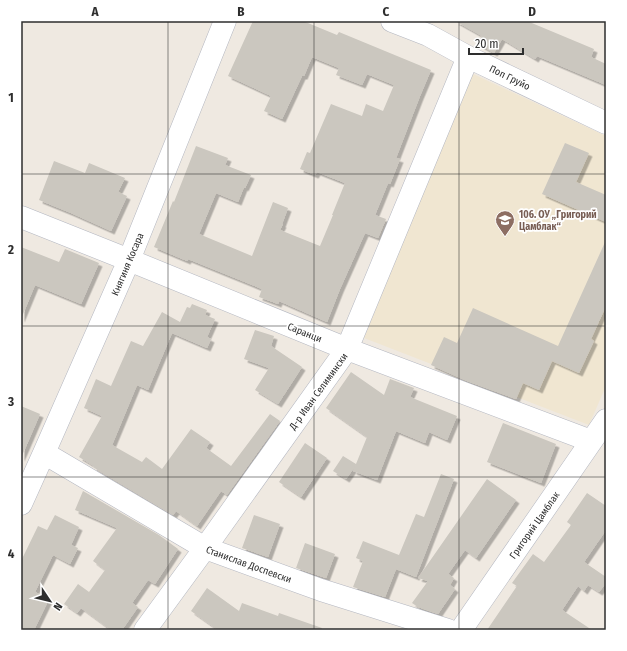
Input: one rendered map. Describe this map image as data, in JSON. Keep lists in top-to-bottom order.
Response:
{
  "streets": {
    "street": [
      "Поп Груйо",
      "Княгиня Косара",
      "Саранци",
      "Д-р Иван Селимински",
      "Григорий Цамблак",
      "Станислав Доспевски"
    ]
  },
  "crossings": [
    ["Поп Груйо", "Д-р Иван Селимински"],
    ["Княгиня Косара", "Саранци"],
    ["Княгиня Косара", "Станислав Доспевски"],
    ["Саранци", "Д-р Иван Селимински"],
    ["Саранци", "Григорий Цамблак"],
    ["Д-р Иван Селимински", "Станислав Доспевски"]
  ],
  "places": {
    "school or university": ["106. ОУ „Григорий Цамблак“"]
  },
  "scale_bar": "20 m",
  "north": "bottom right",
  "grid": {
    "columns": [
      "A",
      "B",
      "C",
      "D"
    ],
    "rows": [
      "1",
      "2",
      "3",
      "4"
    ]
  }
}
